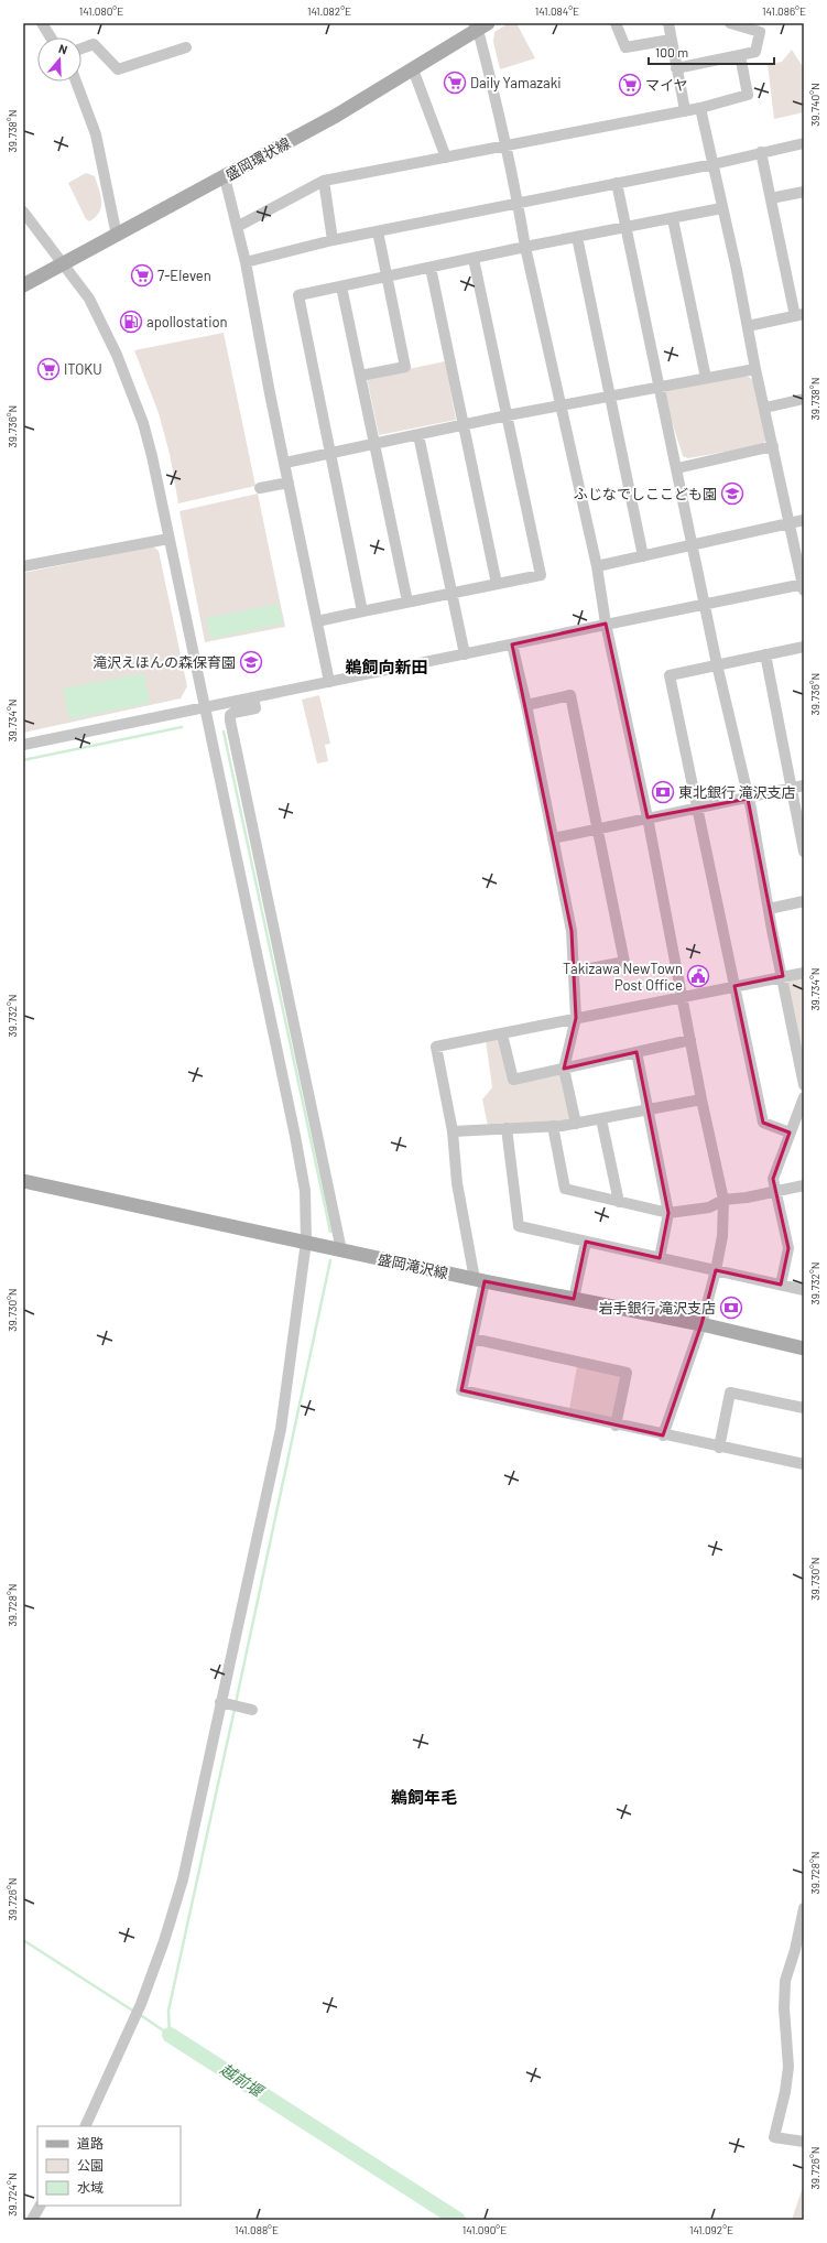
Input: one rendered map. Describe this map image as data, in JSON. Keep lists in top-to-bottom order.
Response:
{
  "streets": {
    "main road": ["盛岡環状線", "盛岡滝沢線"]
  },
  "districts": ["鵜飼向新田", "鵜飼年毛"],
  "water": ["越前堰"],
  "places": {
    "supermarket": [
      "Daily Yamazaki",
      "マイヤ",
      "7-Eleven",
      "ITOKU"
    ],
    "fuel station": ["apollostation"],
    "school or university": ["ふじなでしここども園", "滝沢えほんの森保育園"],
    "bank": ["東北銀行 滝沢支店", "岩手銀行 滝沢支店"],
    "public building": ["Takizawa NewTown Post Office"]
  },
  "legend": ["道路", "公園", "水域"],
  "scale_bar": "100 m",
  "north": "top",
  "coordinates": [
    "141.080°E",
    "141.082°E",
    "141.084°E",
    "141.086°E",
    "39.740°N",
    "39.738°N",
    "39.736°N",
    "39.734°N",
    "39.732°N",
    "39.730°N",
    "39.728°N",
    "39.726°N",
    "39.724°N",
    "141.088°E",
    "141.090°E",
    "141.092°E"
  ]
}
